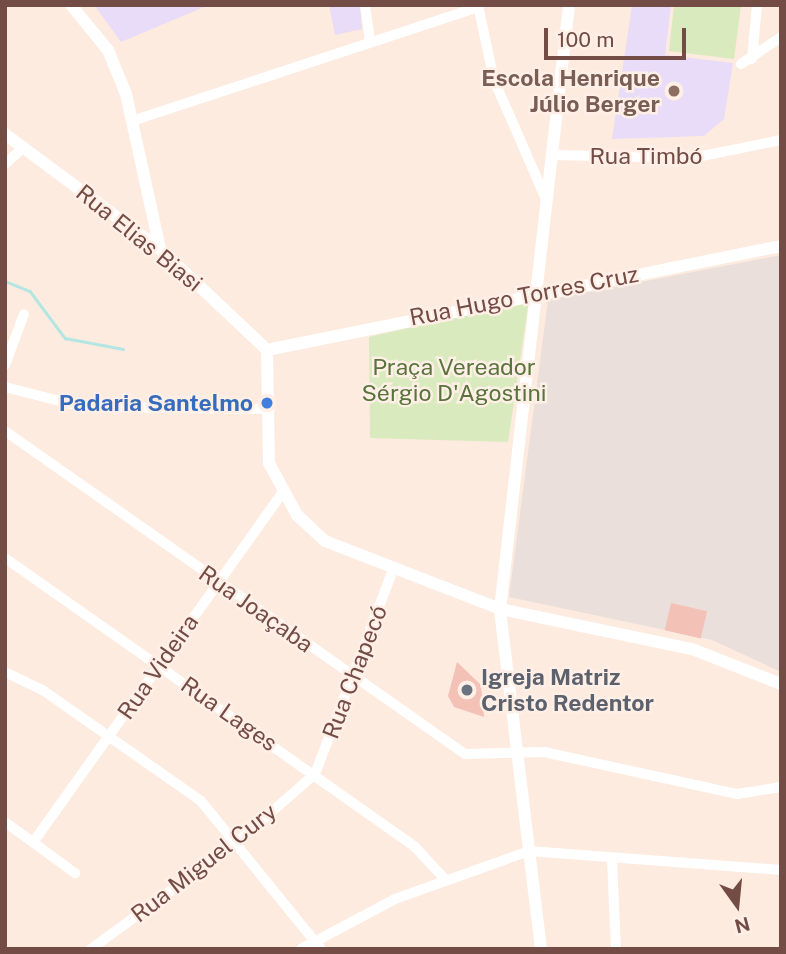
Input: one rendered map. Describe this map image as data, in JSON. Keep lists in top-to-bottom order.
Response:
{
  "streets": {
    "street": [
      "Rua Timbó",
      "Rua Elias Biasi",
      "Rua Hugo Torres Cruz",
      "Rua Joaçaba",
      "Rua Videira",
      "Rua Chapecó",
      "Rua Lages",
      "Rua Miguel Cury"
    ]
  },
  "crossings": [
    ["Rua Elias Biasi", "Rua Hugo Torres Cruz"],
    ["Rua Joaçaba", "Rua Videira"],
    ["Rua Joaçaba", "Rua Chapecó"],
    ["Rua Videira", "Rua Lages"],
    ["Rua Chapecó", "Rua Lages"],
    ["Rua Chapecó", "Rua Miguel Cury"],
    ["Rua Lages", "Rua Miguel Cury"]
  ],
  "parks": ["Praça Vereador Sérgio D'Agostini"],
  "places": ["Escola Henrique Júlio Berger", "Padaria Santelmo", "Igreja Matriz Cristo Redentor"],
  "scale_bar": "100 m",
  "north": "bottom"
}
